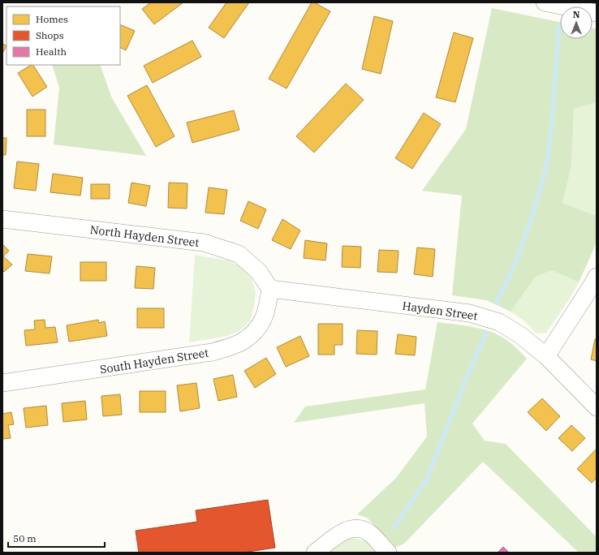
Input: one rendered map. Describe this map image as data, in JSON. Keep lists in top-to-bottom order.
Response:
{
  "streets": {
    "street": ["North Hayden Street", "Hayden Street", "South Hayden Street"]
  },
  "crossings": [
    ["North Hayden Street", "Hayden Street"],
    ["North Hayden Street", "South Hayden Street"],
    ["Hayden Street", "South Hayden Street"]
  ],
  "legend": ["Homes", "Shops", "Health"],
  "scale_bar": "50 m",
  "north": "top"
}
